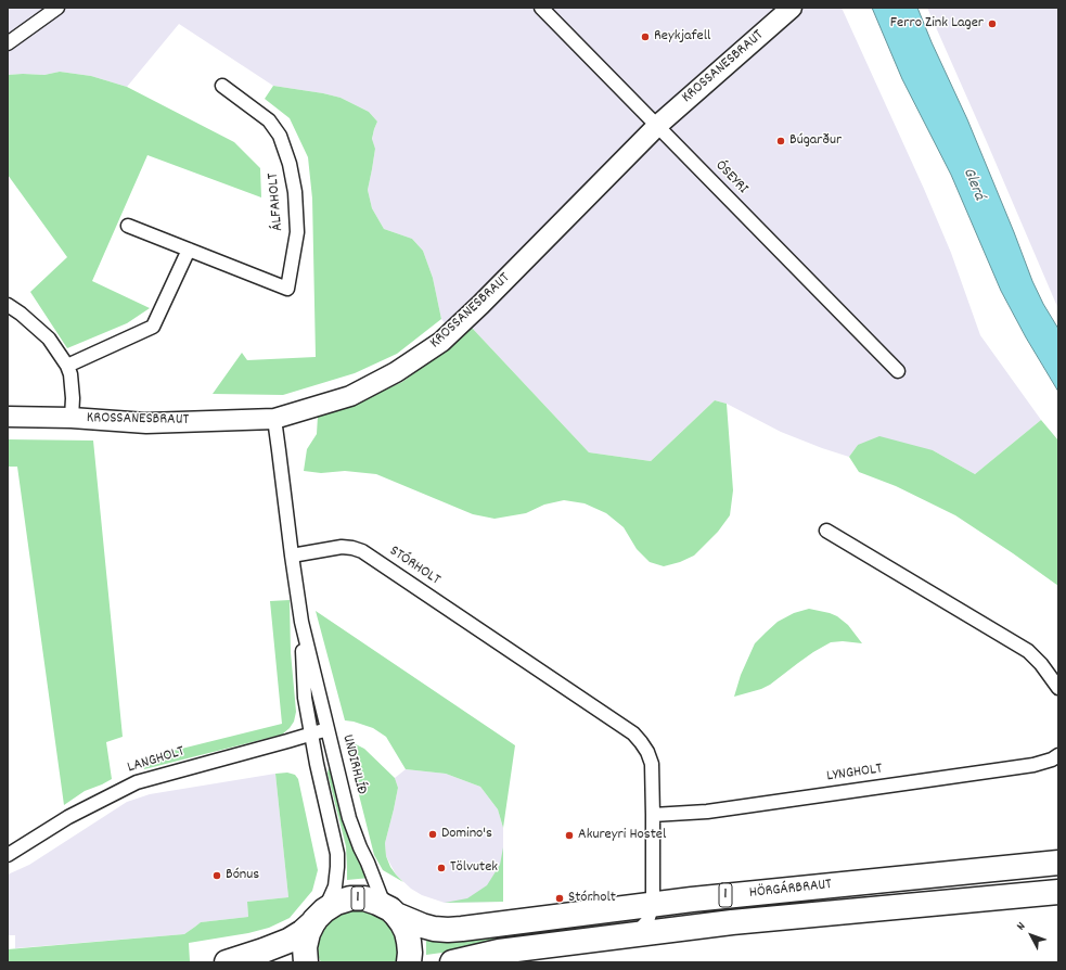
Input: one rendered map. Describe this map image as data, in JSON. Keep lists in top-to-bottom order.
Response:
{
  "streets": {
    "highway": ["HÖRGÁRBRAUT", "1"],
    "street": [
      "KROSSANESBRAUT",
      "ÓSEYRI",
      "ÁLFAHOLT",
      "STÓRHOLT",
      "LANGHOLT",
      "UNDIRHLÍÐ",
      "LYNGHOLT"
    ]
  },
  "crossings": [
    ["KROSSANESBRAUT", "ÓSEYRI"],
    ["KROSSANESBRAUT", "UNDIRHLÍÐ"],
    ["STÓRHOLT", "UNDIRHLÍÐ"],
    ["STÓRHOLT", "LYNGHOLT"],
    ["STÓRHOLT", "HÖRGÁRBRAUT"],
    ["LANGHOLT", "UNDIRHLÍÐ"],
    ["UNDIRHLÍÐ", "HÖRGÁRBRAUT"]
  ],
  "water": ["Glerá"],
  "places": [
    "Ferro Zink Lager",
    "Reykjafell",
    "Búgarður",
    "Domino's",
    "Akureyri Hostel",
    "Tölvutek",
    "Bónus",
    "Stórholt"
  ],
  "north": "top left"
}
